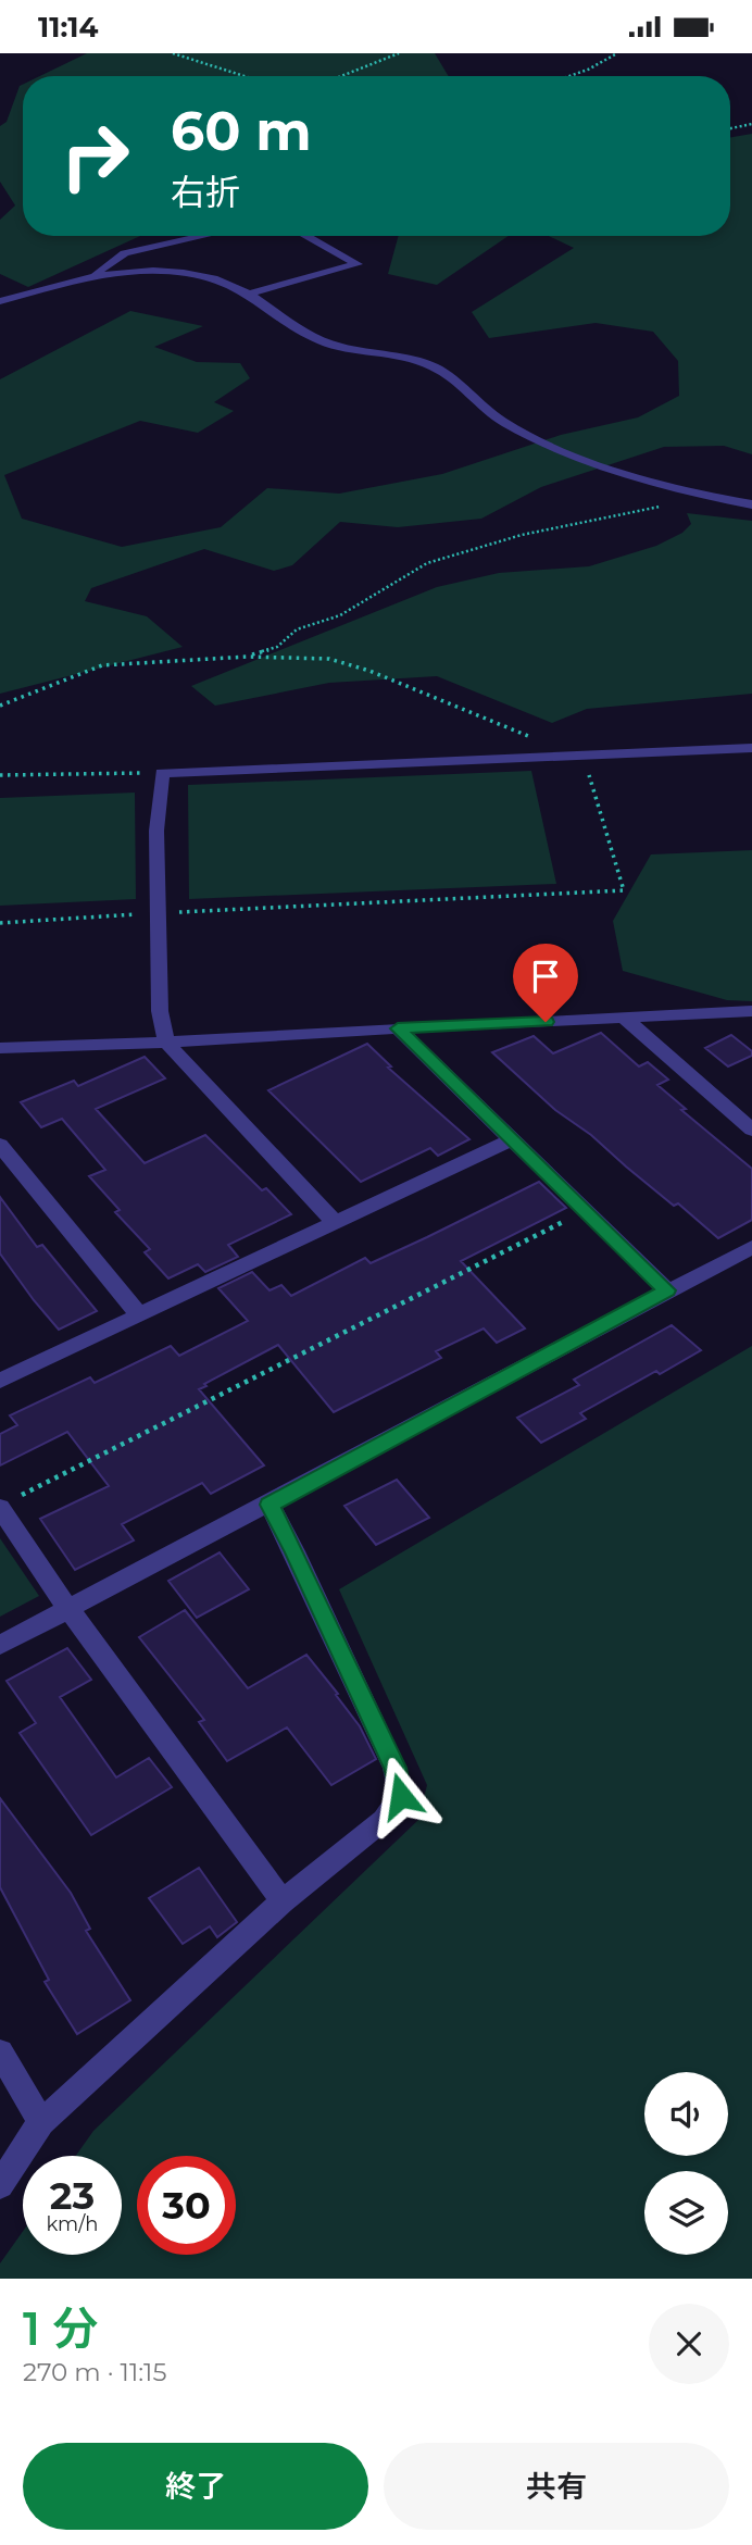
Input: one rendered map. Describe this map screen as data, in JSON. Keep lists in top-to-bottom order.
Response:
{
  "page": {
    "status": "11:14",
    "turn": ["60 m", "右折"],
    "speed": "23 km/h",
    "limit": "30",
    "heading": ["1 分", "270 m · 11:15"],
    "buttons": ["終了", "共有"]
  }
}
